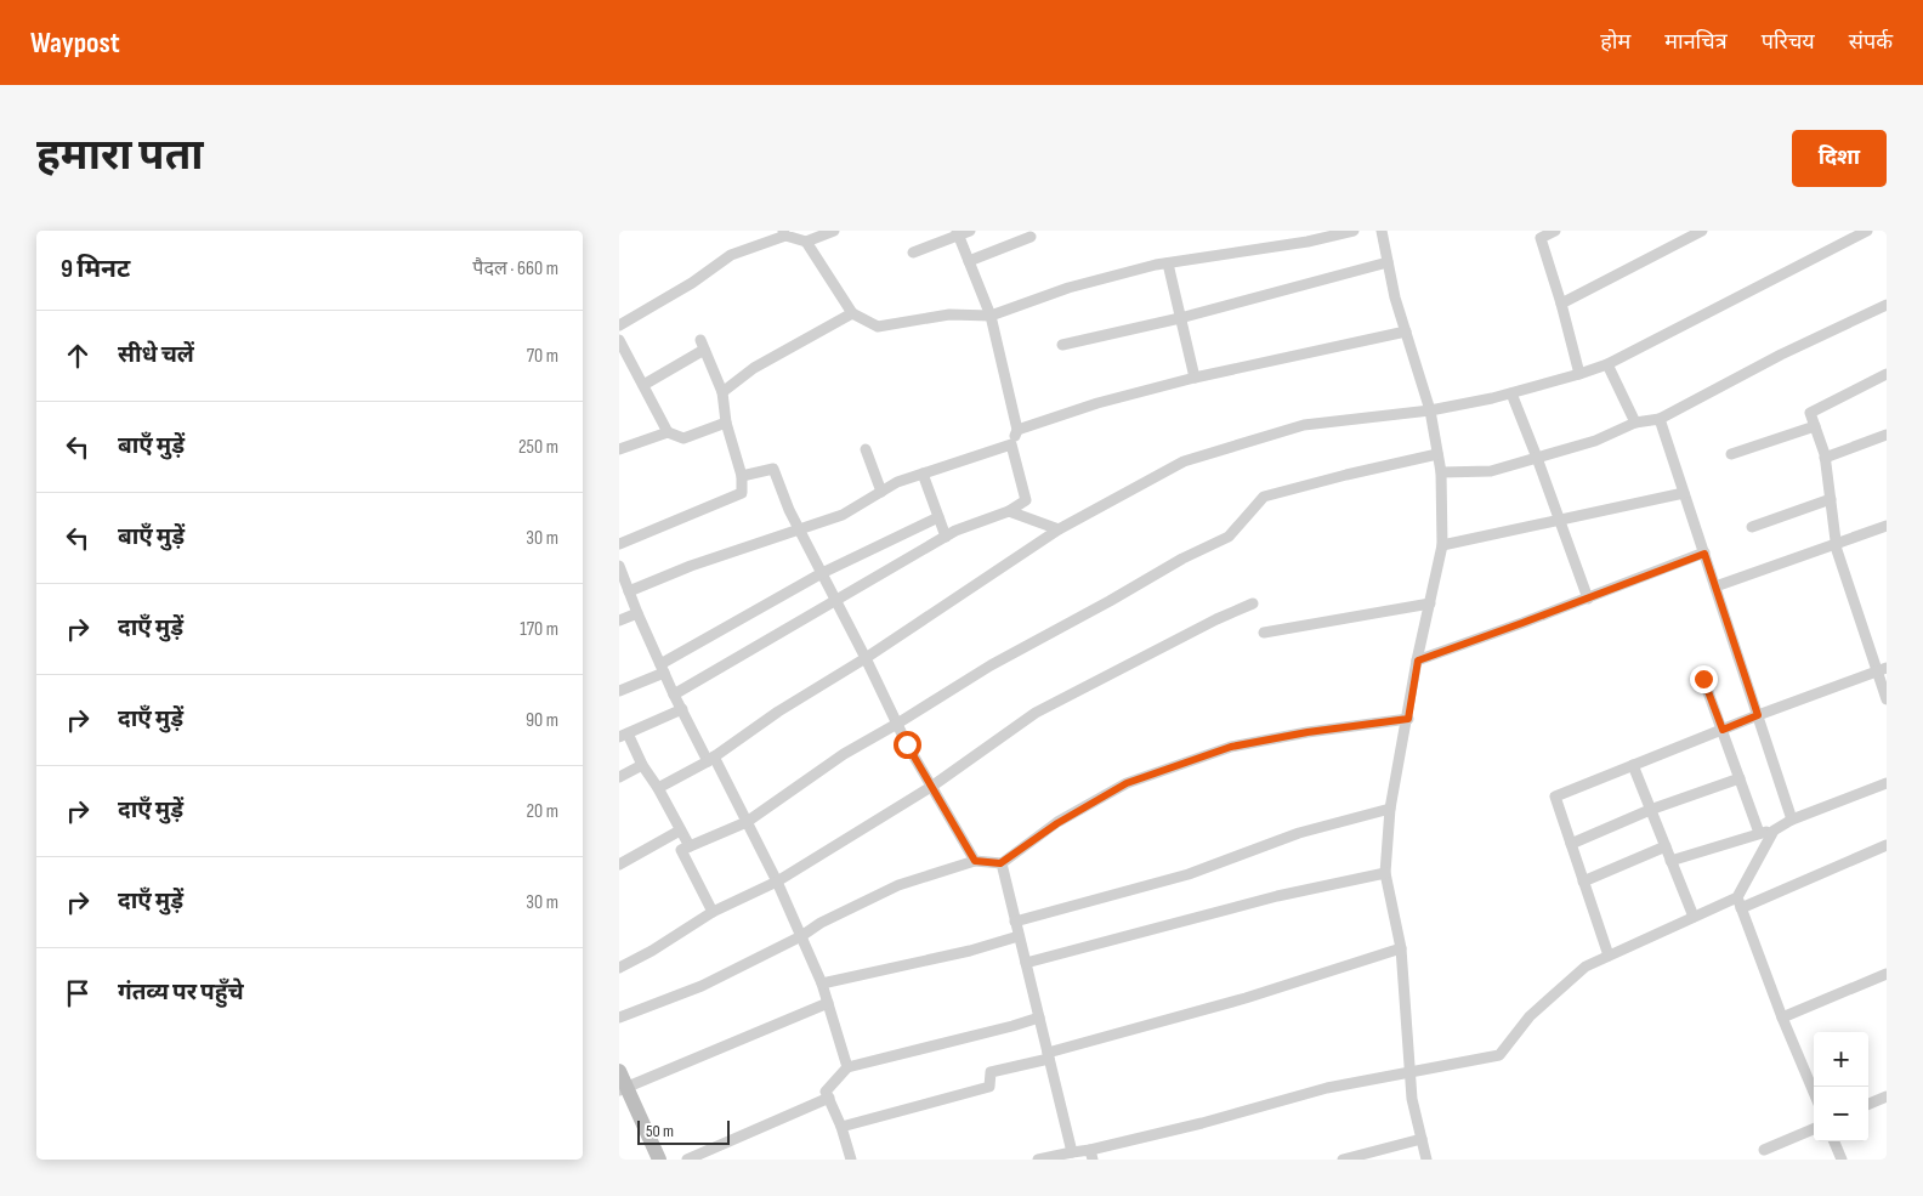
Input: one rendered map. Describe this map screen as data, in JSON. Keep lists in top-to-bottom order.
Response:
{
  "scale_bar": "50 m",
  "page": {
    "header": "Waypost",
    "nav": [
      "होम",
      "मानचित्र",
      "परिचय",
      "संपर्क"
    ],
    "title": "हमारा पता",
    "buttons": "दिशा",
    "heading": ["9 मिनट", "पैदल · 660 m"],
    "list": [
      ["सीधे चलें", "70 m"],
      ["बाएँ मुड़ें", "250 m"],
      ["बाएँ मुड़ें", "30 m"],
      ["दाएँ मुड़ें", "170 m"],
      ["दाएँ मुड़ें", "90 m"],
      ["दाएँ मुड़ें", "20 m"],
      ["दाएँ मुड़ें", "30 m"],
      "गंतव्य पर पहुँचे"
    ],
    "map_buttons": ["+", "−"],
    "scale": "50 m"
  }
}
